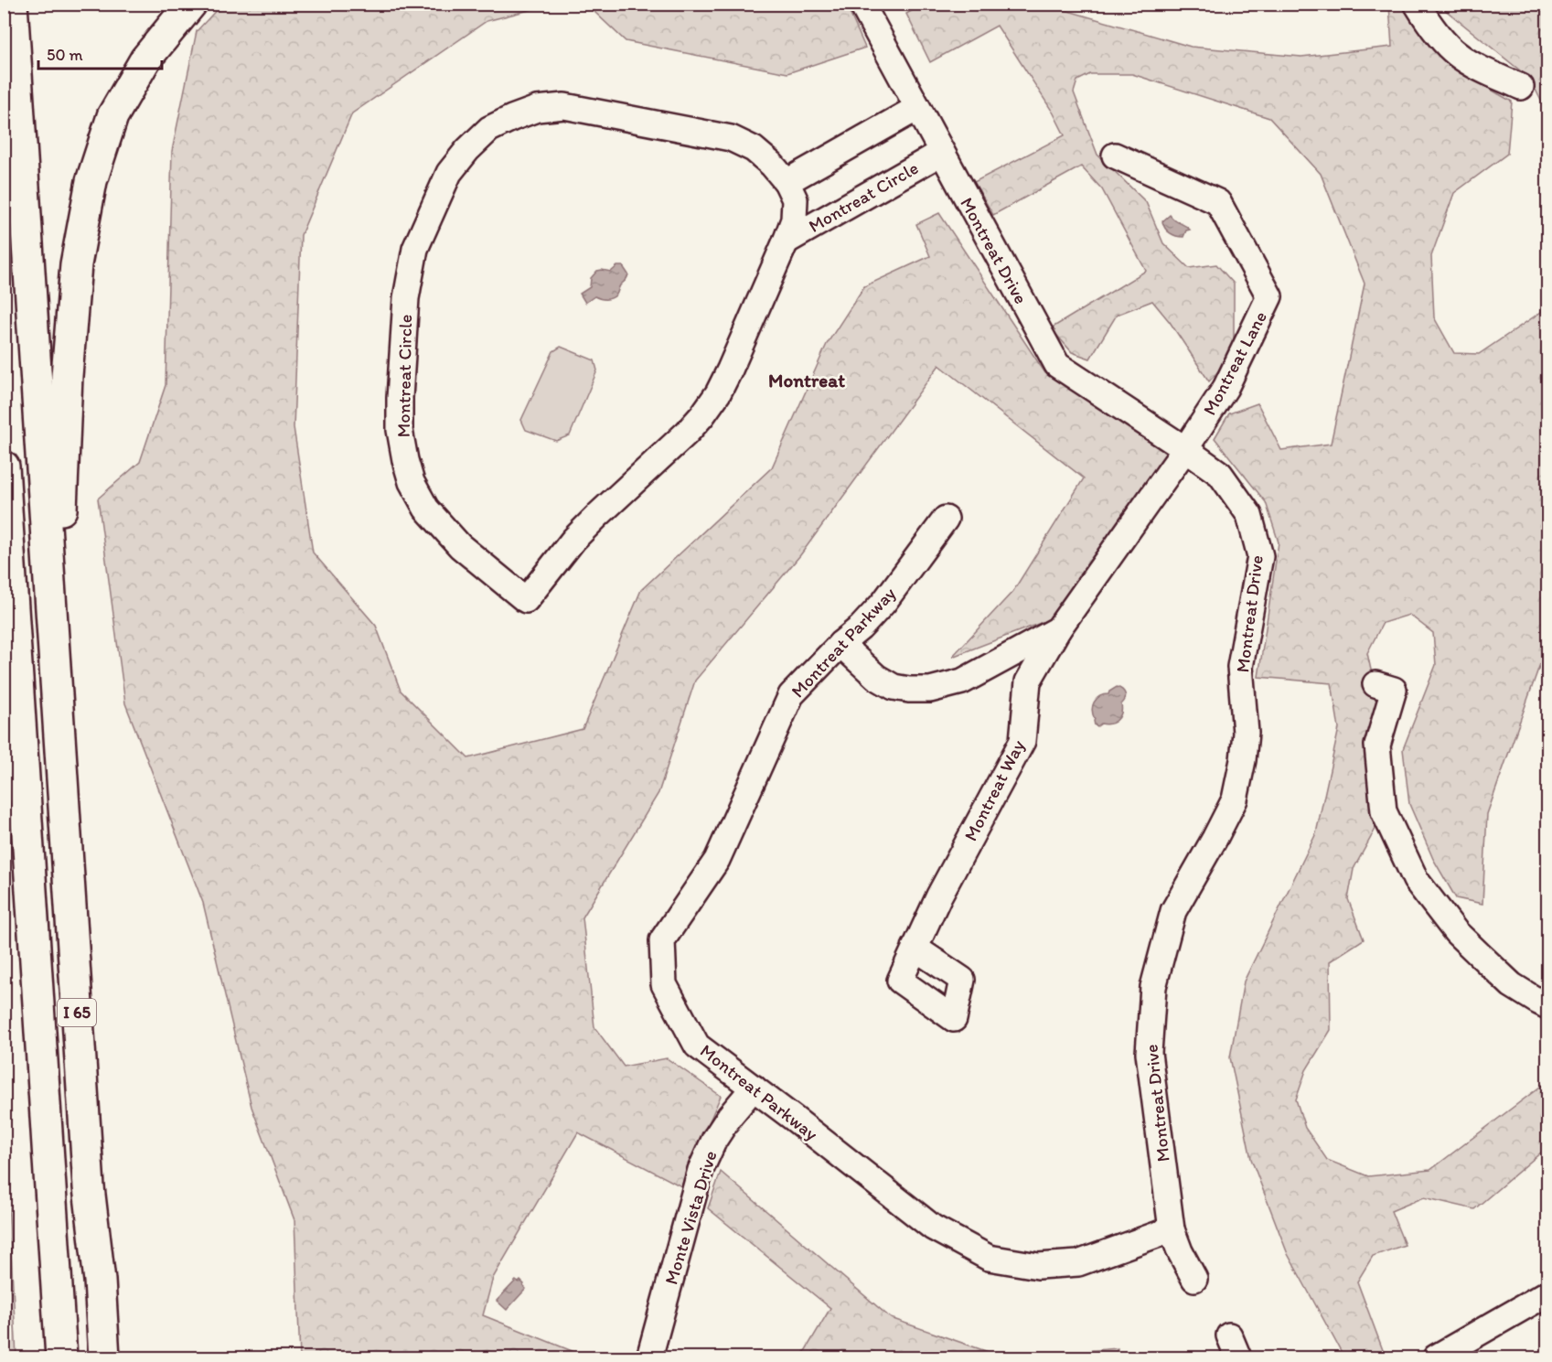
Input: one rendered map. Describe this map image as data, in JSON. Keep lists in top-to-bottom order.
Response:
{
  "streets": {
    "highway": ["I 65"],
    "street": [
      "Montreat Circle",
      "Montreat Drive",
      "Montreat Lane",
      "Montreat Parkway",
      "Montreat Way",
      "Monte Vista Drive"
    ]
  },
  "crossings": [
    ["Montreat Circle", "Montreat Drive"],
    ["Montreat Drive", "Montreat Lane"],
    ["Montreat Drive", "Montreat Parkway"],
    ["Montreat Drive", "Montreat Way"],
    ["Montreat Lane", "Montreat Way"],
    ["Montreat Parkway", "Montreat Way"],
    ["Montreat Parkway", "Monte Vista Drive"]
  ],
  "districts": ["Montreat"],
  "scale_bar": "50 m"
}
